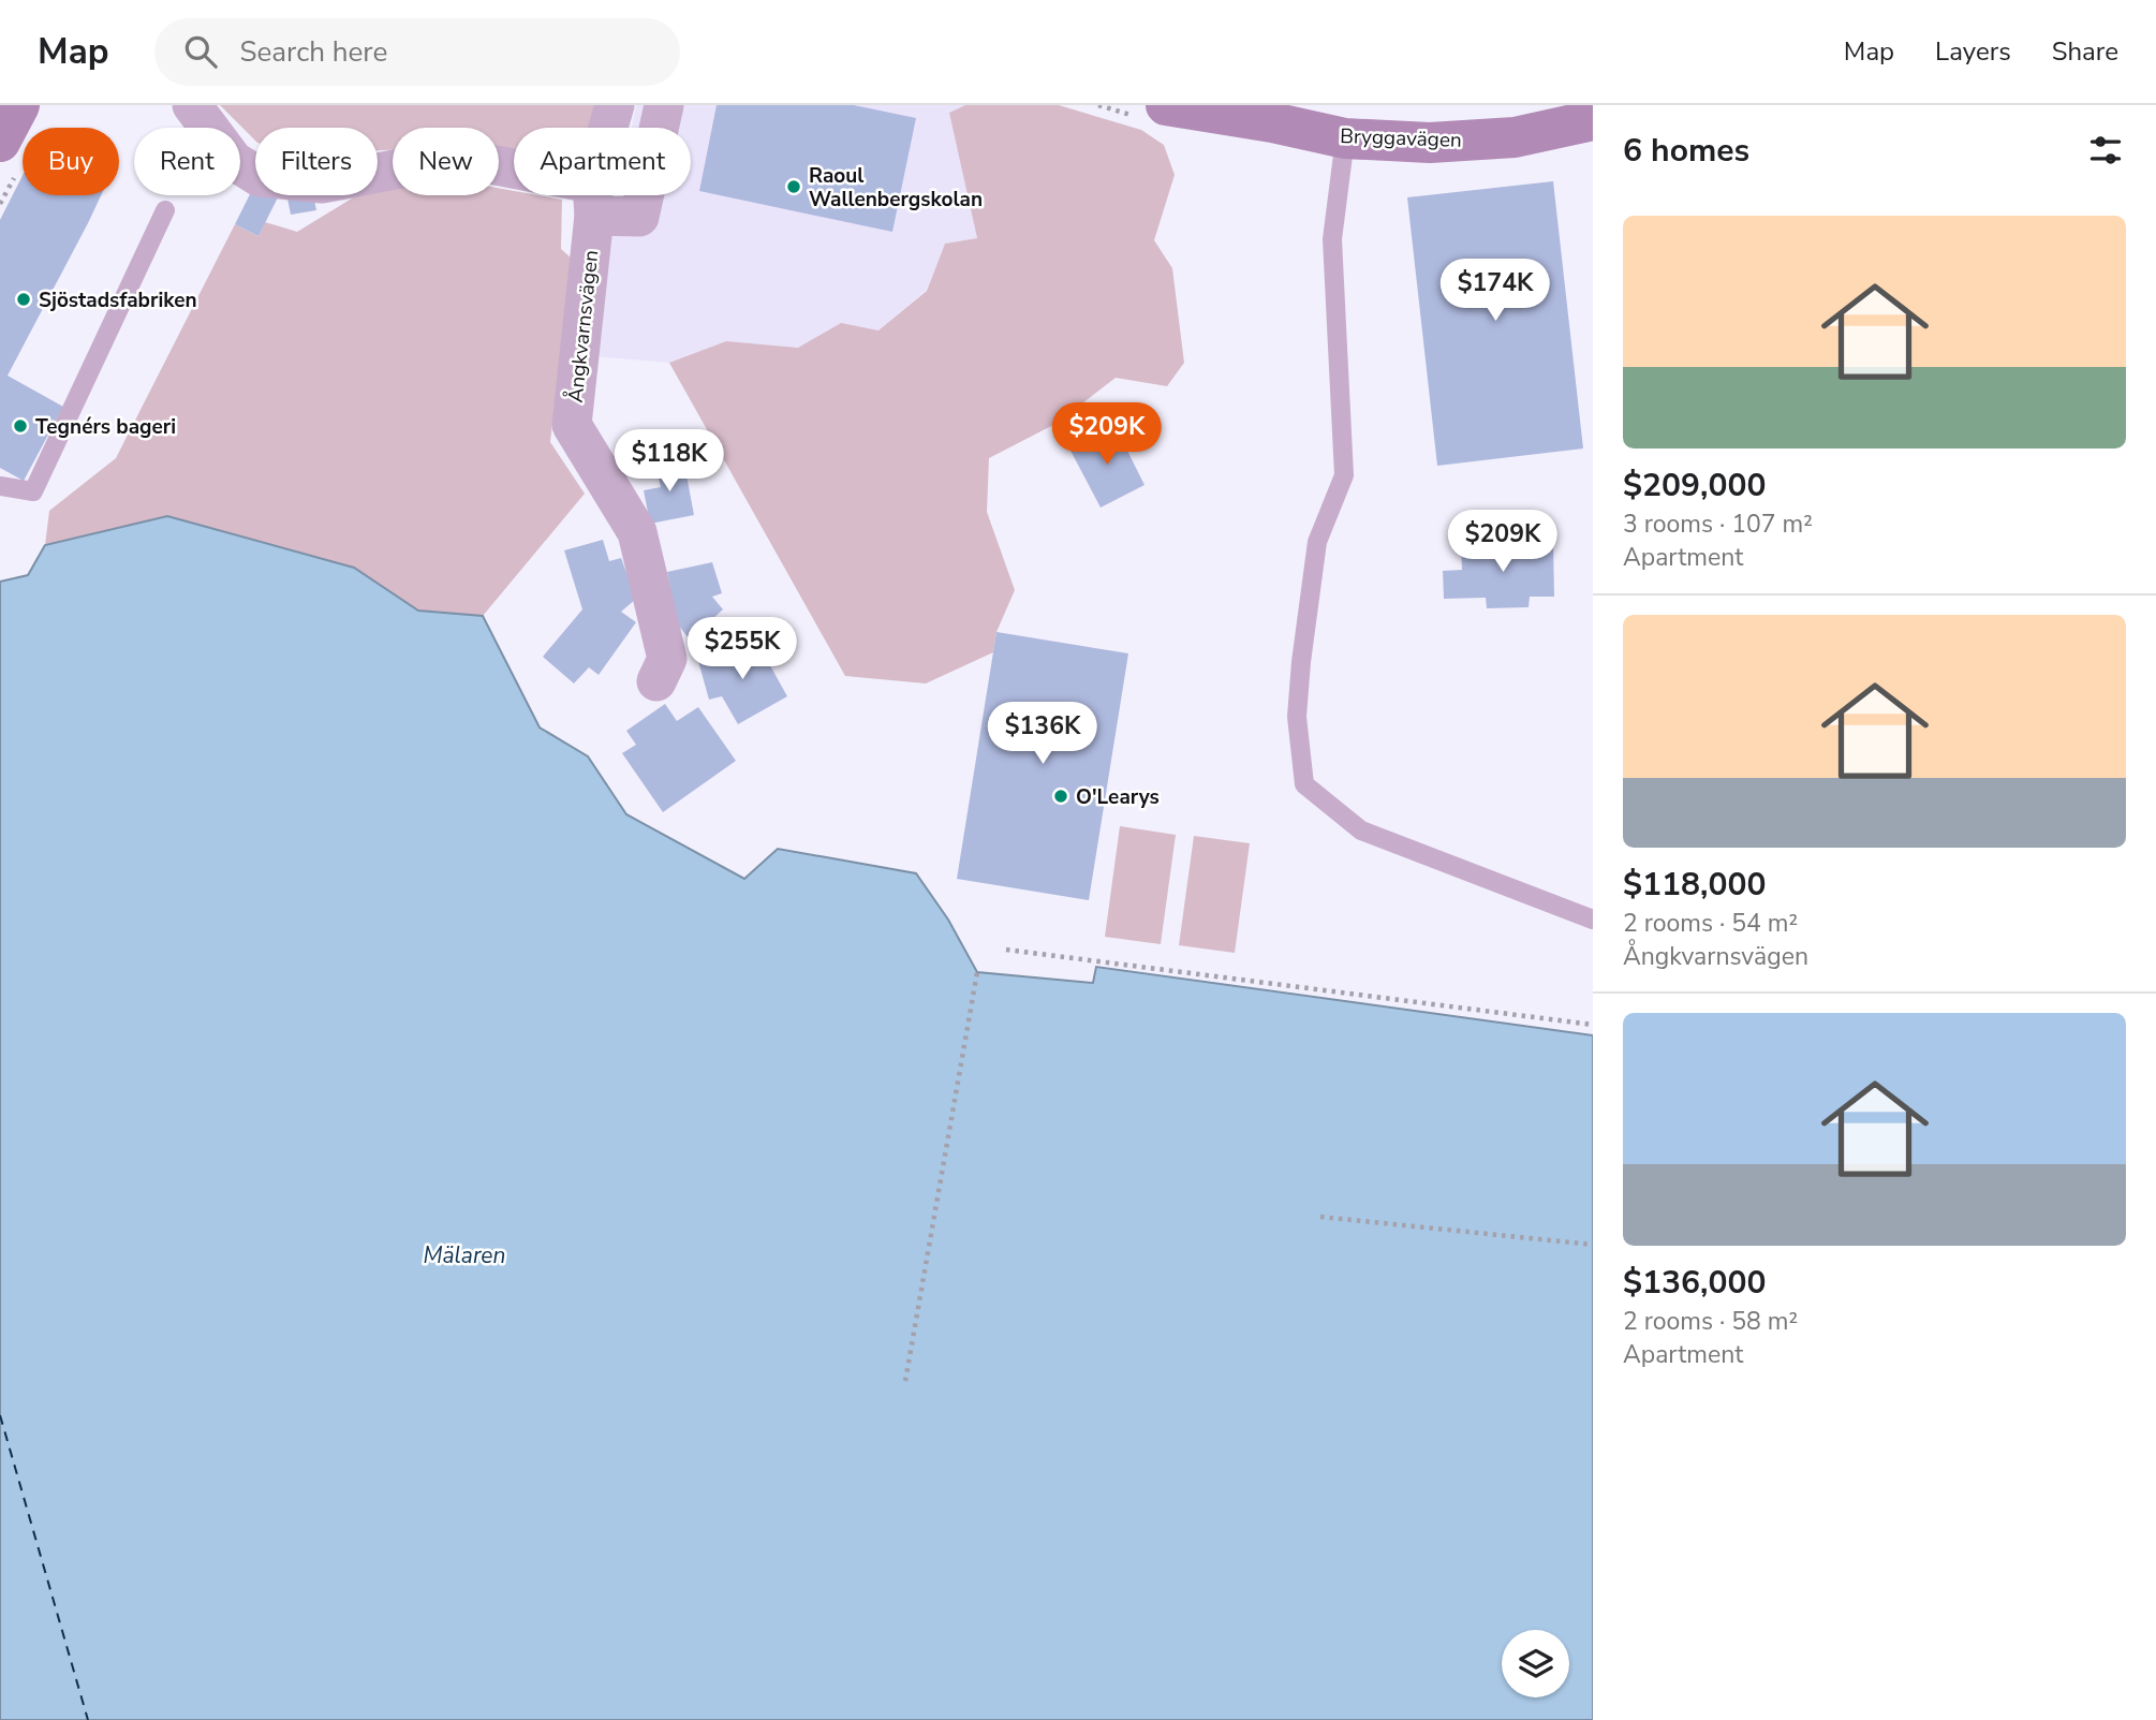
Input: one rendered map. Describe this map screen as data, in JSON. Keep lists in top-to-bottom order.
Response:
{
  "streets": {
    "main road": ["Bryggavägen"],
    "street": ["Ångkvarnsvägen"]
  },
  "water": ["Mälaren"],
  "places": [
    "Raoul Wallenbergskolan",
    "Sjöstadsfabriken",
    "Tegnérs bageri",
    "O'Learys"
  ],
  "page": {
    "header": "Map",
    "search": "Search here",
    "nav": ["Map", "Layers", "Share"],
    "heading": "6 homes",
    "chip": [
      "Buy",
      "Rent",
      "Filters",
      "New",
      "Apartment"
    ],
    "list": [
      {
        "name": "$209,000",
        "note": "3 rooms · 107 m² · Apartment"
      },
      {
        "name": "$118,000",
        "note": "2 rooms · 54 m² · Ångkvarnsvägen"
      },
      {
        "name": "$136,000",
        "note": "2 rooms · 58 m² · Apartment"
      }
    ],
    "price": [
      "$174K",
      "$209K",
      "$118K",
      "$209K",
      "$255K",
      "$136K"
    ]
  }
}
